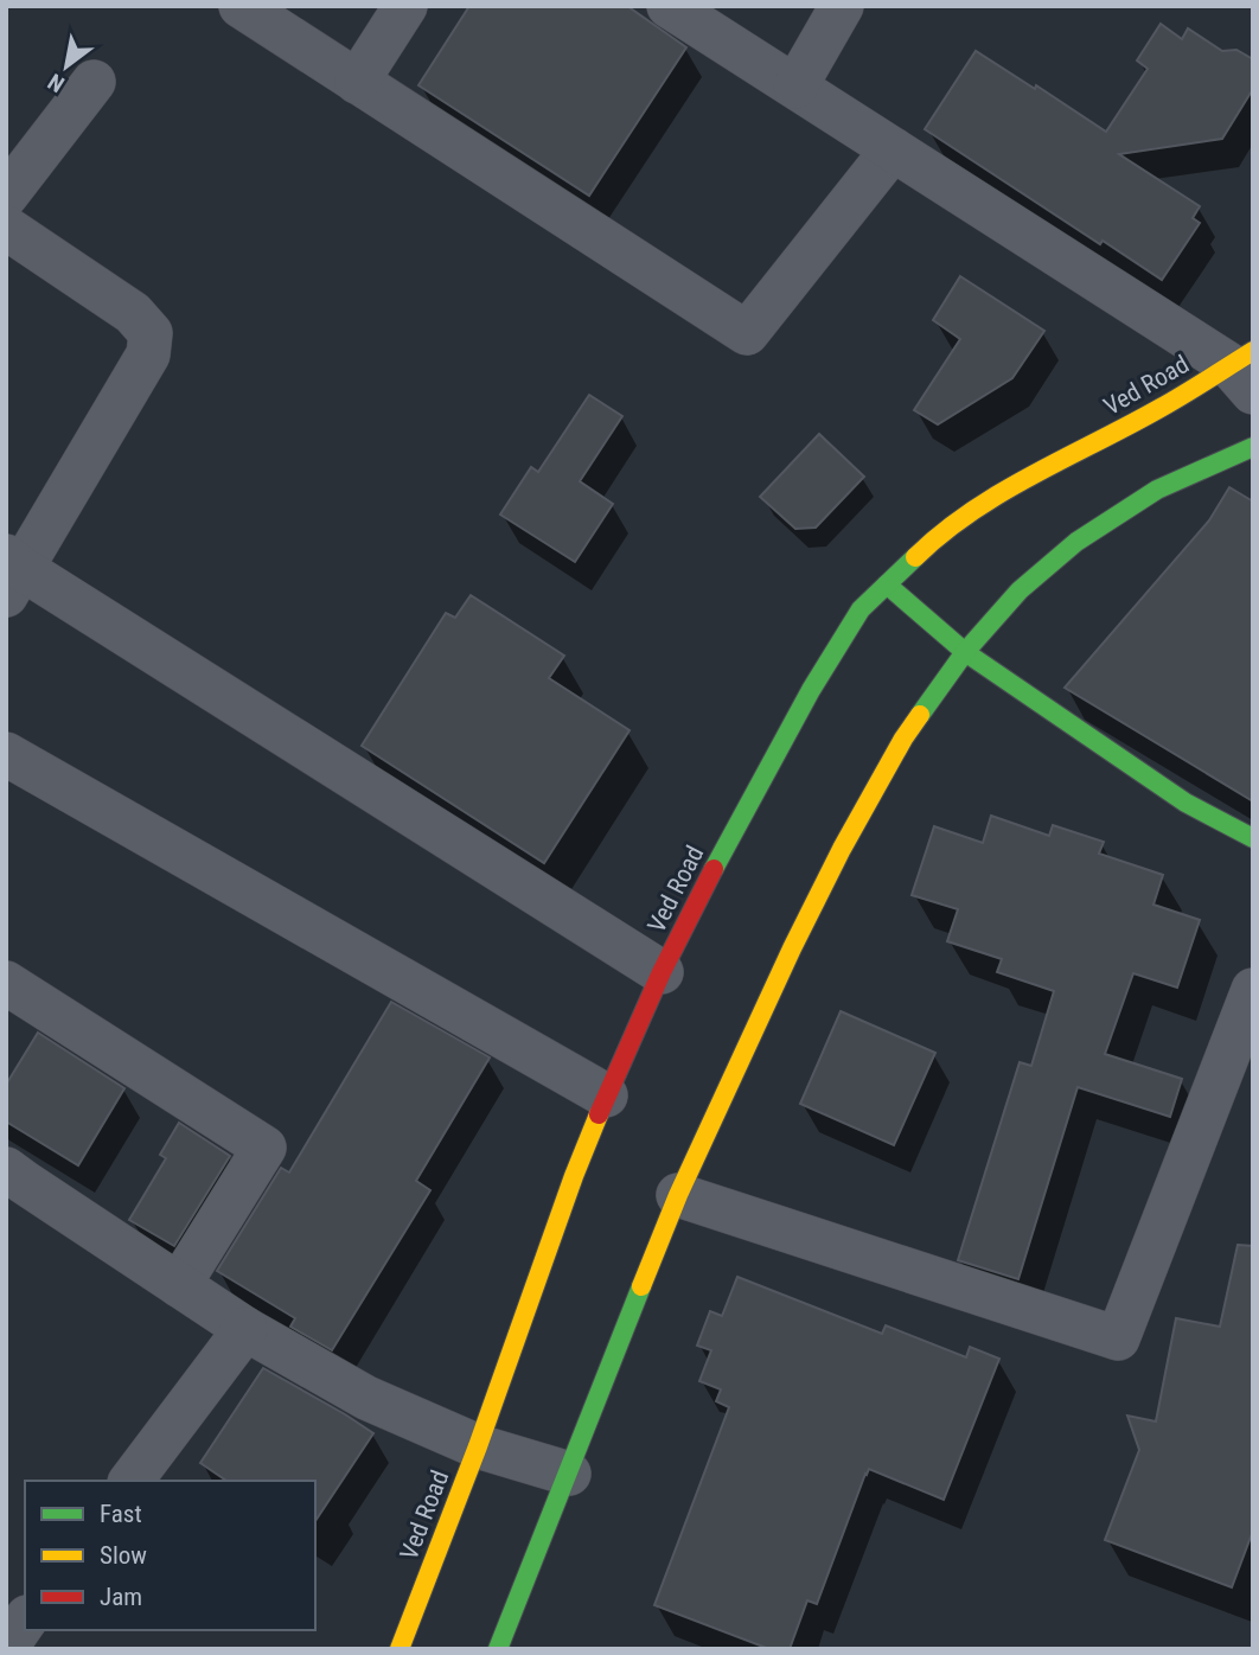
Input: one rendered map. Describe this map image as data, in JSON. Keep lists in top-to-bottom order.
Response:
{
  "streets": {
    "main road": ["Ved Road"]
  },
  "legend": ["Fast", "Slow", "Jam"],
  "north": "bottom left"
}
